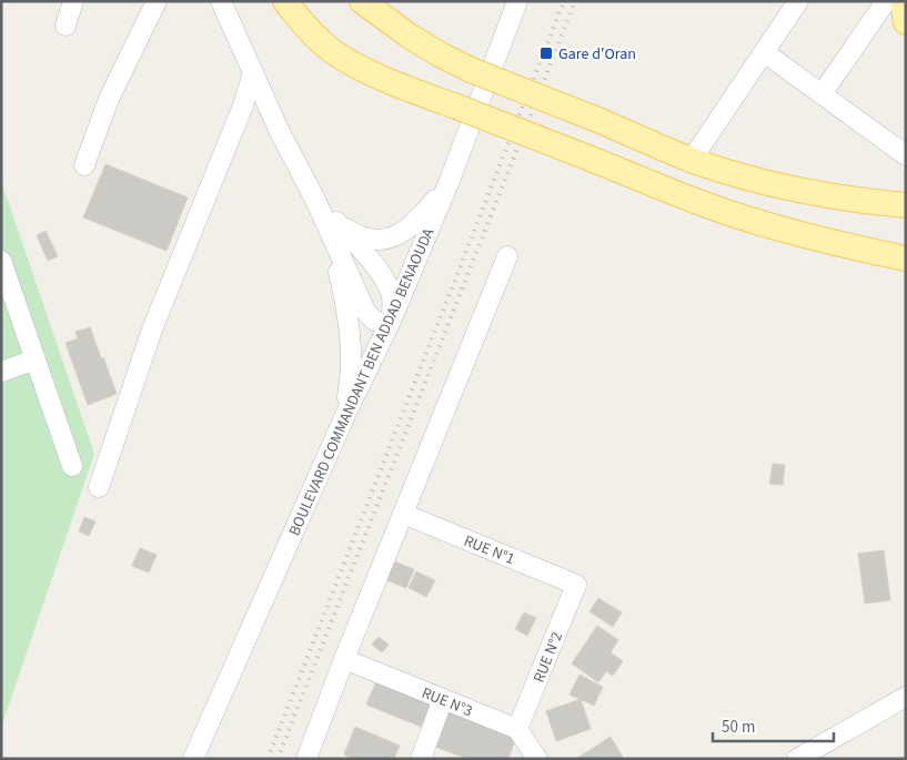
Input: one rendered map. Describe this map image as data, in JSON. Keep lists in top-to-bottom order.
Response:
{
  "streets": {
    "street": [
      "BOULEVARD COMMANDANT BEN ADDAD BENAOUDA",
      "RUE N°1",
      "RUE N°2",
      "RUE N°3"
    ]
  },
  "crossings": [
    ["RUE N°1", "RUE N°2"],
    ["RUE N°2", "RUE N°3"]
  ],
  "places": {
    "transit": ["Gare d'Oran"]
  },
  "scale_bar": "50 m"
}
